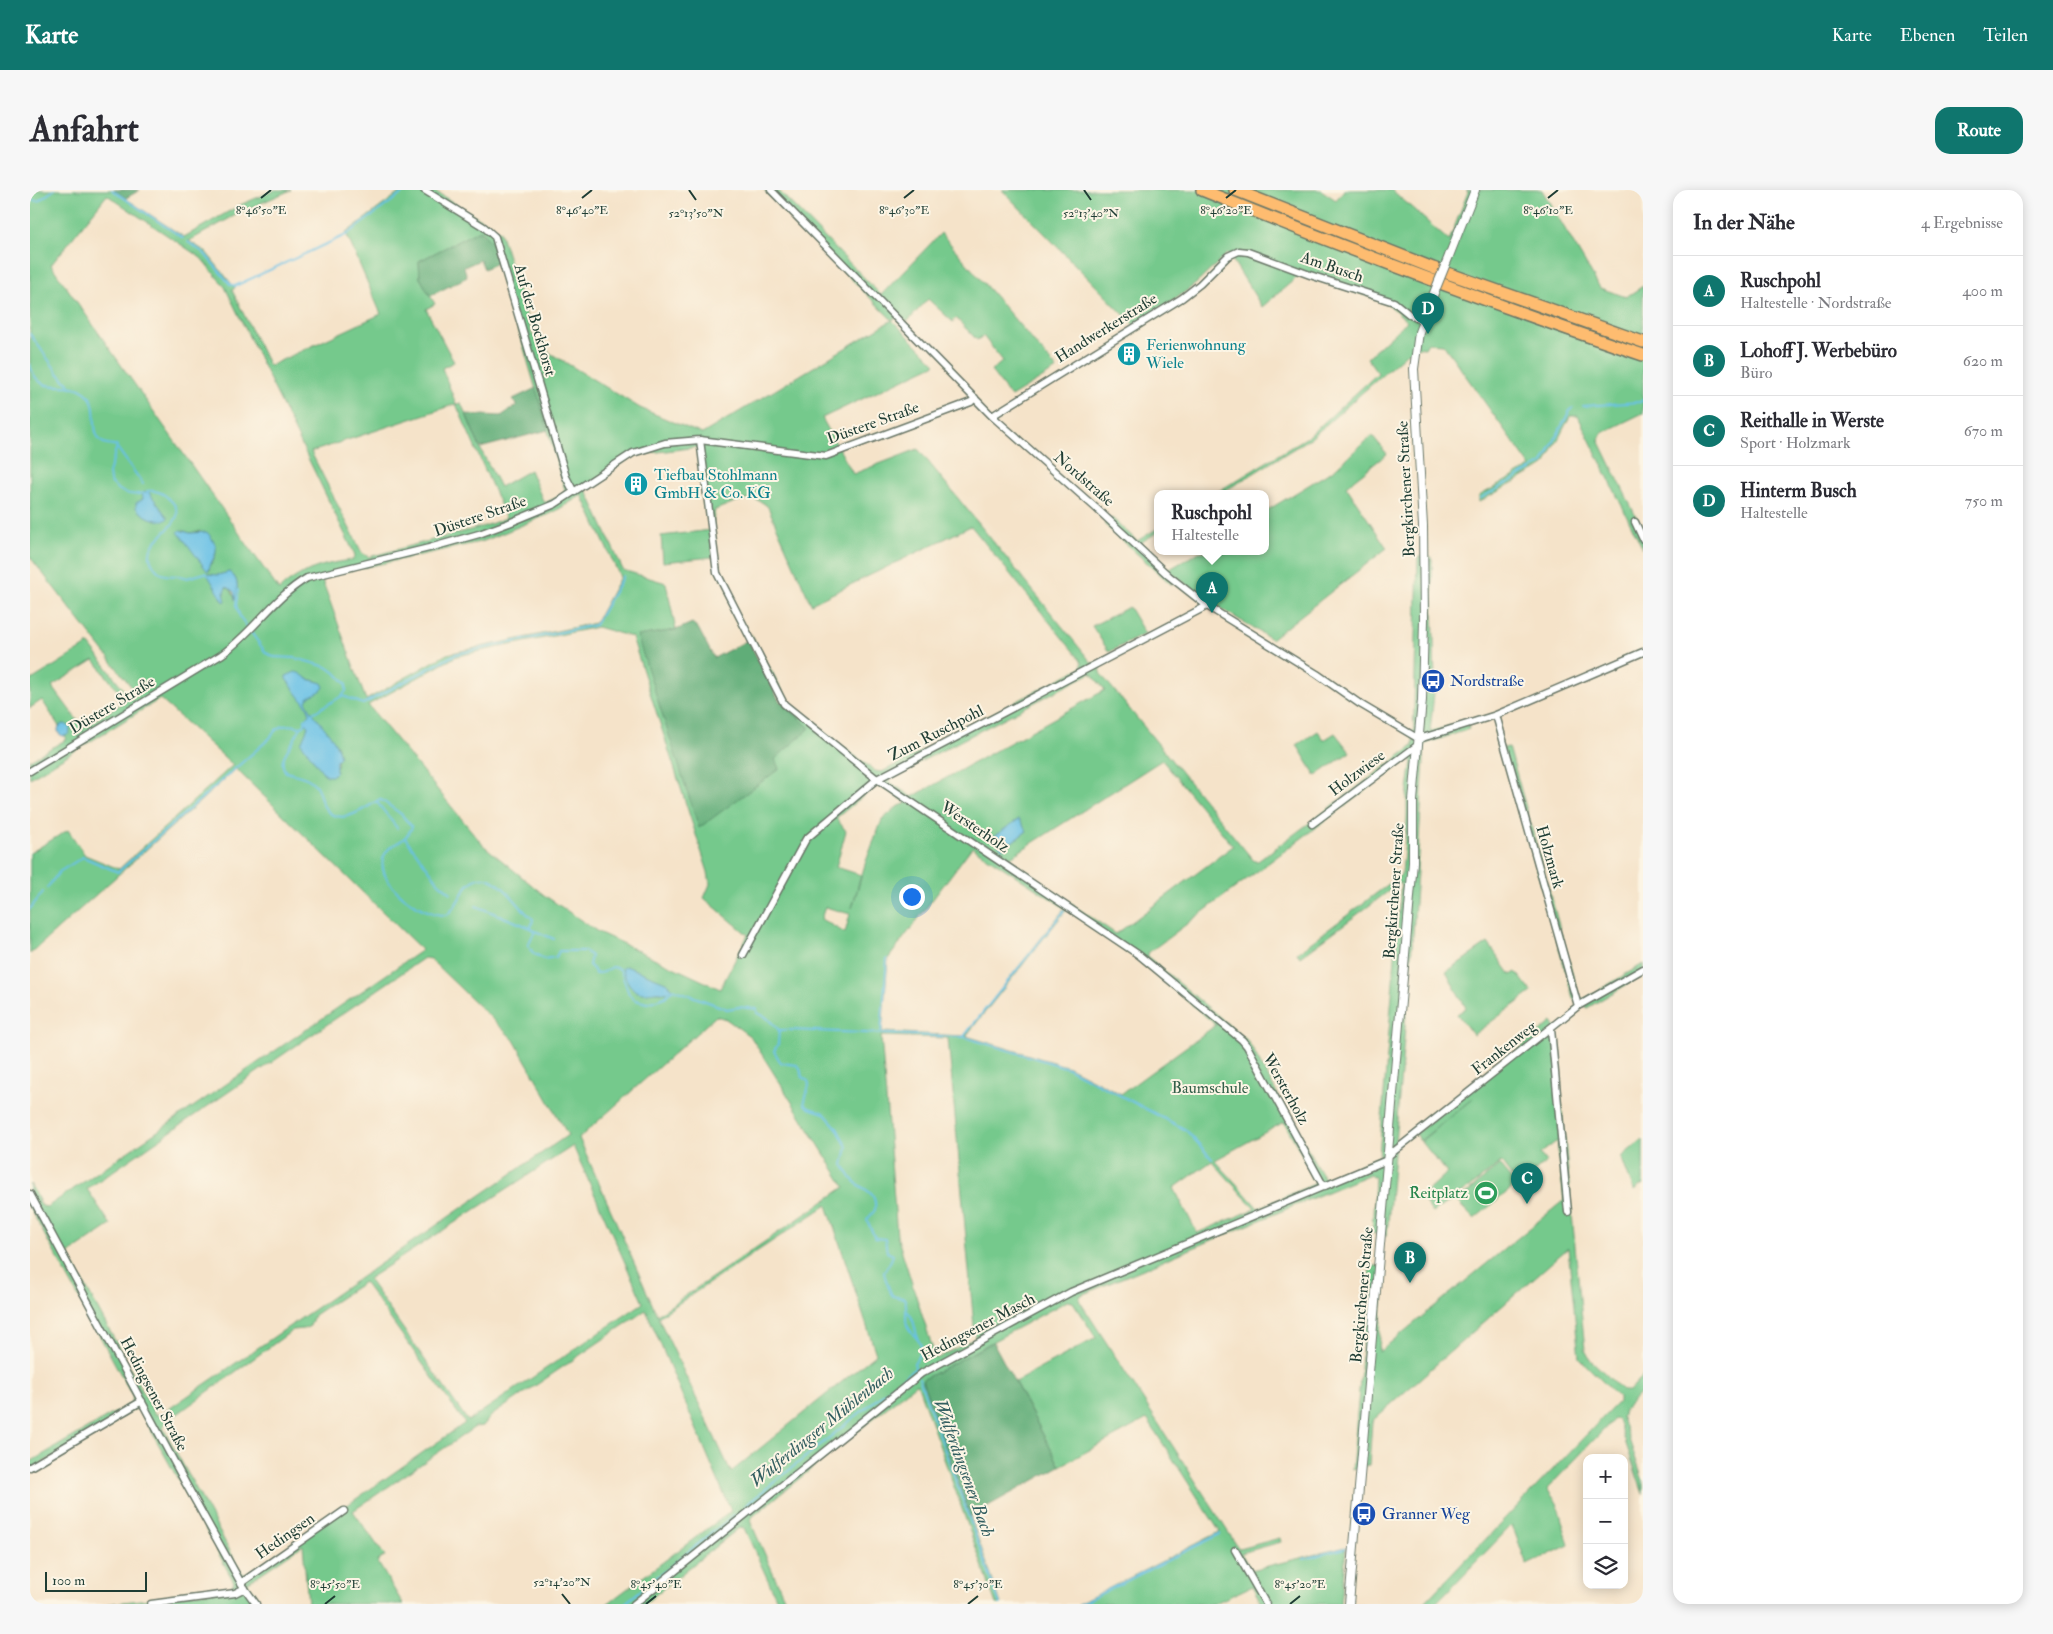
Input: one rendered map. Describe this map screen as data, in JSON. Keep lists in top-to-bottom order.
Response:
{
  "streets": {
    "street": [
      "Am Busch",
      "Auf der Bockhorst",
      "Handwerkerstraße",
      "Düstere Straße",
      "Nordstraße",
      "Bergkirchener Straße",
      "Zum Ruschpohl",
      "Holzwiese",
      "Wersterholz",
      "Holzmark",
      "Frankenweg",
      "Hedingsener Masch",
      "Hedingsener Straße",
      "Hedingsen"
    ]
  },
  "crossings": [
    ["Am Busch", "Handwerkerstraße"],
    ["Am Busch", "Bergkirchener Straße"],
    ["Auf der Bockhorst", "Düstere Straße"],
    ["Handwerkerstraße", "Nordstraße"],
    ["Düstere Straße", "Nordstraße"],
    ["Düstere Straße", "Wersterholz"],
    ["Nordstraße", "Bergkirchener Straße"],
    ["Nordstraße", "Zum Ruschpohl"],
    ["Nordstraße", "Holzwiese"],
    ["Bergkirchener Straße", "Holzwiese"],
    ["Bergkirchener Straße", "Frankenweg"],
    ["Bergkirchener Straße", "Hedingsener Masch"],
    ["Zum Ruschpohl", "Wersterholz"],
    ["Holzwiese", "Holzmark"],
    ["Wersterholz", "Hedingsener Masch"],
    ["Holzmark", "Frankenweg"],
    ["Frankenweg", "Hedingsener Masch"],
    ["Hedingsener Straße", "Hedingsen"]
  ],
  "water": ["Wulferdingser Mühlenbach", "Wulferdingsener Bach"],
  "parks": ["Baumschule"],
  "places": {
    "building": ["Ferienwohnung Wiele", "Tiefbau Stohlmann GmbH & Co. KG"],
    "bus stop": ["Nordstraße", "Granner Weg"],
    "sports": ["Reitplatz"]
  },
  "scale_bar": "100 m",
  "page": {
    "header": "Karte",
    "nav": ["Karte", "Ebenen", "Teilen"],
    "buttons": "Route",
    "title": "Anfahrt",
    "heading": ["In der Nähe", "4 Ergebnisse"],
    "list": [
      {
        "mark": "A",
        "name": "Ruschpohl",
        "note": "Haltestelle · Nordstraße",
        "value": "400 m"
      },
      {
        "mark": "B",
        "name": "Lohoff J. Werbebüro",
        "note": "Büro",
        "value": "620 m"
      },
      {
        "mark": "C",
        "name": "Reithalle in Werste",
        "note": "Sport · Holzmark",
        "value": "670 m"
      },
      {
        "mark": "D",
        "name": "Hinterm Busch",
        "note": "Haltestelle",
        "value": "750 m"
      }
    ],
    "pins": [
      "D",
      "A",
      "C",
      "B"
    ],
    "popup": ["Ruschpohl", "Haltestelle"],
    "map_buttons": ["+", "−"],
    "scale": "100 m"
  },
  "coordinates": [
    "8°46'50\"E",
    "8°46'40\"E",
    "8°46'30\"E",
    "8°46'20\"E",
    "8°46'10\"E",
    "52°13'50\"N",
    "52°13'40\"N",
    "52°14'20\"N",
    "8°45'50\"E",
    "8°45'40\"E",
    "8°45'30\"E",
    "8°45'20\"E"
  ]
}
